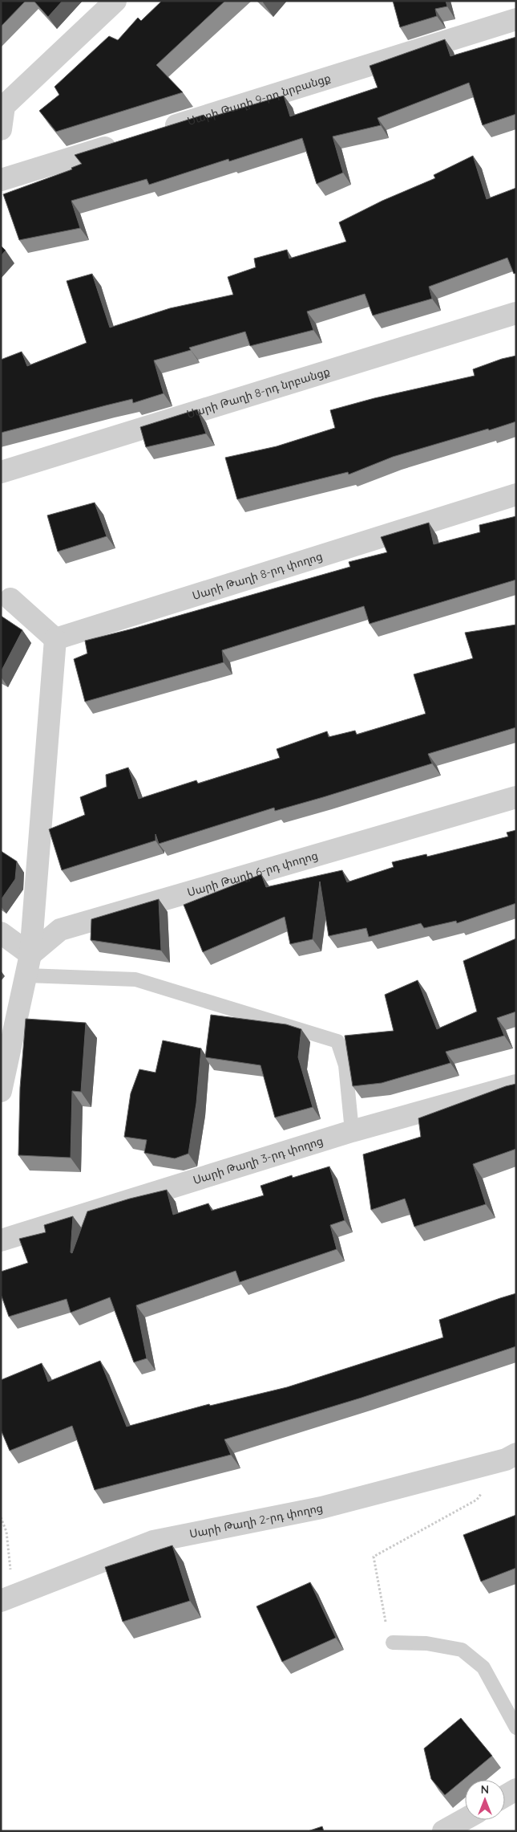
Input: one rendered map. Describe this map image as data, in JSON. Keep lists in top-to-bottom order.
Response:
{
  "streets": {
    "street": [
      "Սարի Թաղի 9-րդ նրբանցք",
      "Սարի Թաղի 8-րդ նրբանցք",
      "Սարի Թաղի 8-րդ փողոց",
      "Սարի Թաղի 6-րդ փողոց",
      "Սարի Թաղի 3-րդ փողոց",
      "Սարի Թաղի 2-րդ փողոց"
    ]
  },
  "north": "top"
}
